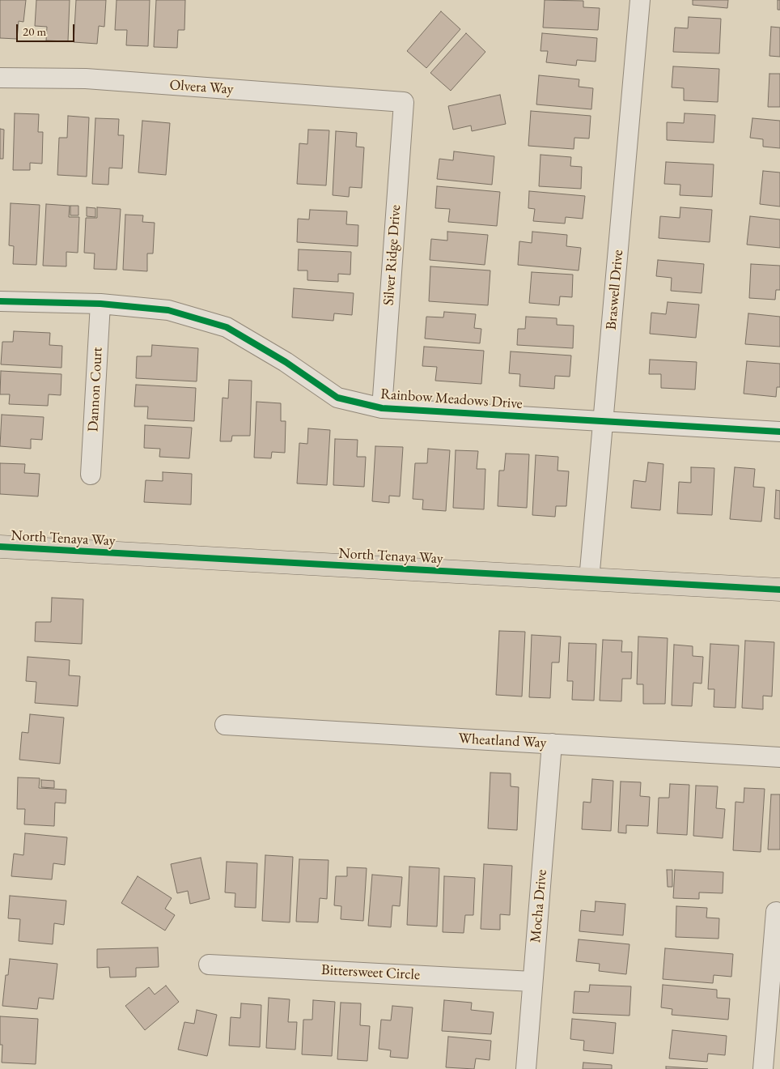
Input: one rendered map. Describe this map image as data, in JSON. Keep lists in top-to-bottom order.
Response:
{
  "streets": {
    "main road": ["North Tenaya Way"],
    "street": [
      "Olvera Way",
      "Silver Ridge Drive",
      "Braswell Drive",
      "Dannon Court",
      "Rainbow Meadows Drive",
      "Wheatland Way",
      "Mocha Drive",
      "Bittersweet Circle"
    ]
  },
  "crossings": [
    ["Olvera Way", "Silver Ridge Drive"],
    ["Silver Ridge Drive", "Rainbow Meadows Drive"],
    ["Braswell Drive", "Rainbow Meadows Drive"],
    ["Braswell Drive", "North Tenaya Way"],
    ["Dannon Court", "Rainbow Meadows Drive"],
    ["Wheatland Way", "Mocha Drive"],
    ["Mocha Drive", "Bittersweet Circle"]
  ],
  "scale_bar": "20 m"
}
